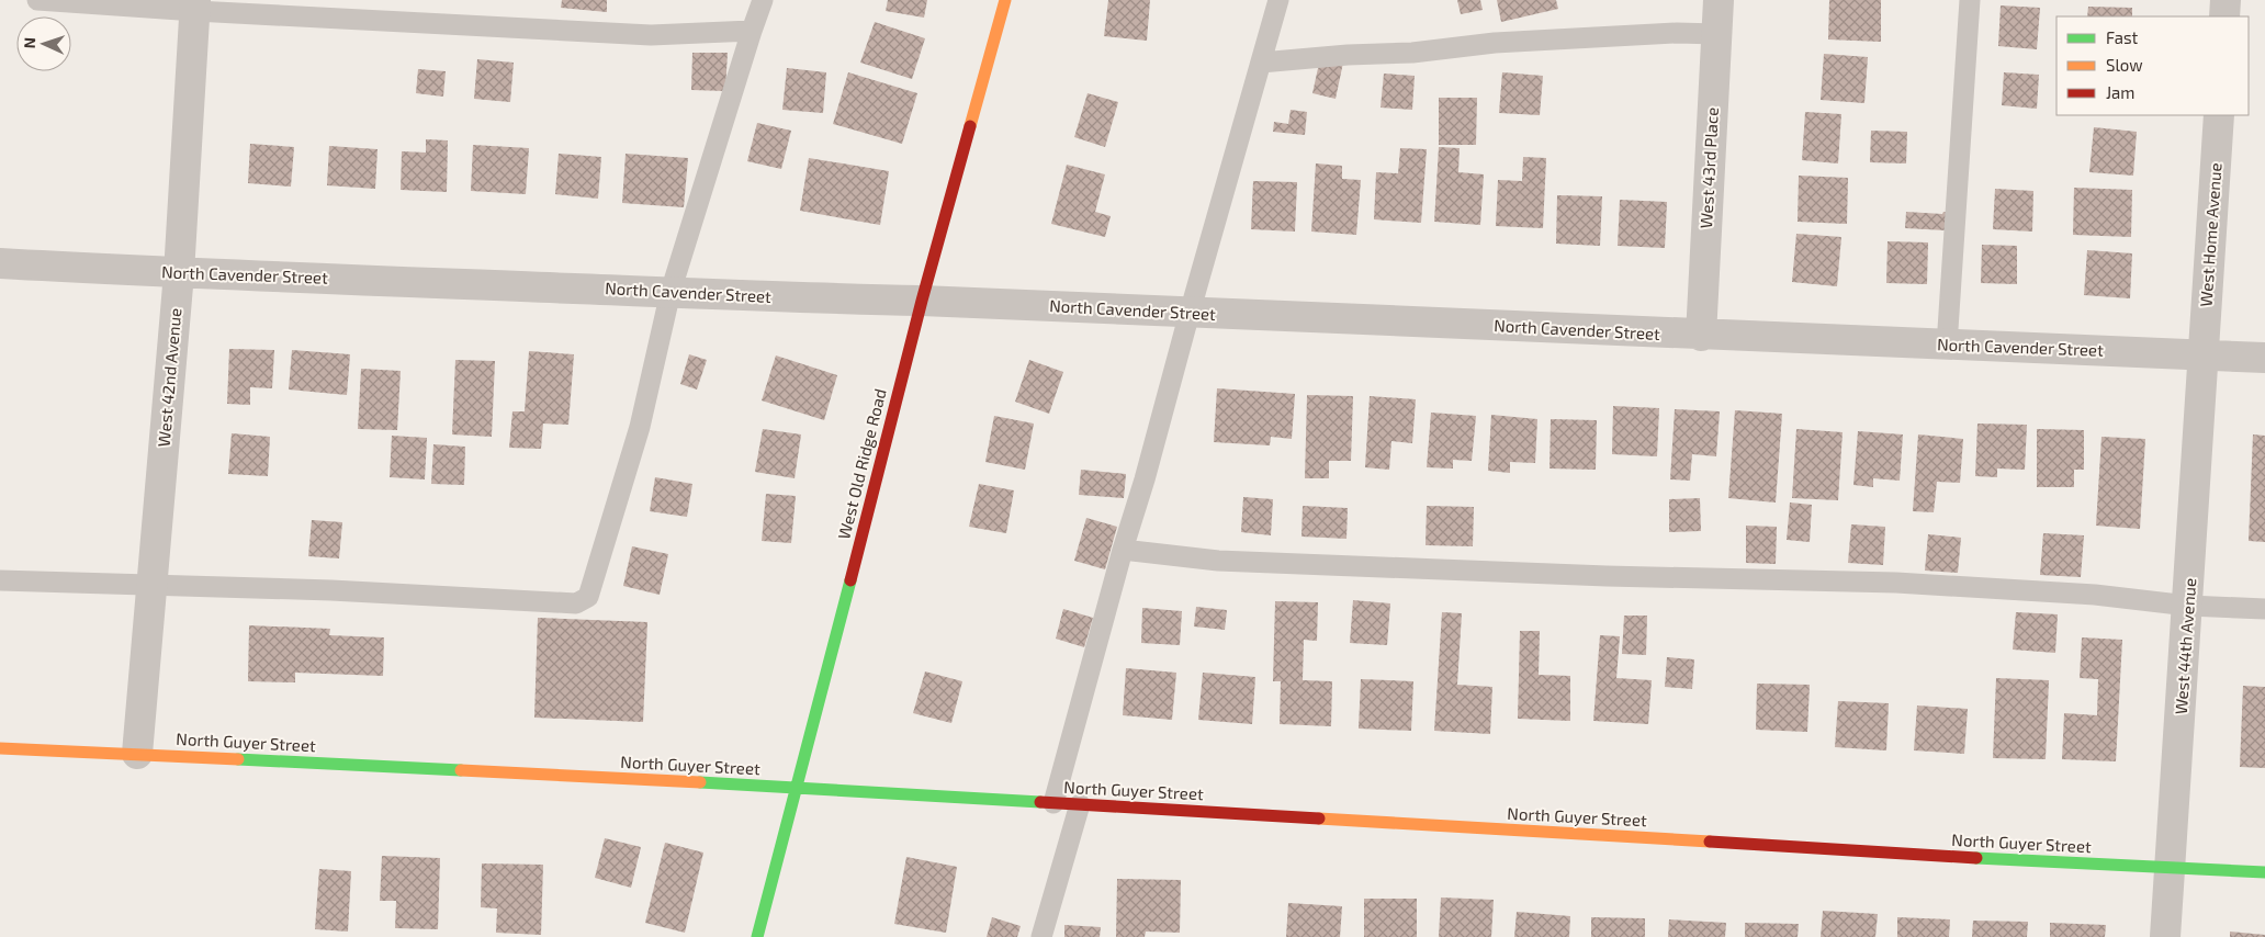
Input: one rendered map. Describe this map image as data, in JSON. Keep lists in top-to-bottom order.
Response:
{
  "streets": {
    "street": [
      "West 43rd Place",
      "West Home Avenue",
      "North Cavender Street",
      "West 42nd Avenue",
      "West Old Ridge Road",
      "West 44th Avenue",
      "North Guyer Street"
    ]
  },
  "crossings": [
    ["West 43rd Place", "North Cavender Street"],
    ["West Home Avenue", "North Cavender Street"],
    ["West Home Avenue", "West 44th Avenue"],
    ["North Cavender Street", "West 42nd Avenue"],
    ["North Cavender Street", "West Old Ridge Road"],
    ["North Cavender Street", "West 44th Avenue"],
    ["West 42nd Avenue", "North Guyer Street"],
    ["West Old Ridge Road", "North Guyer Street"],
    ["West 44th Avenue", "North Guyer Street"]
  ],
  "legend": ["Fast", "Slow", "Jam"],
  "north": "left"
}
